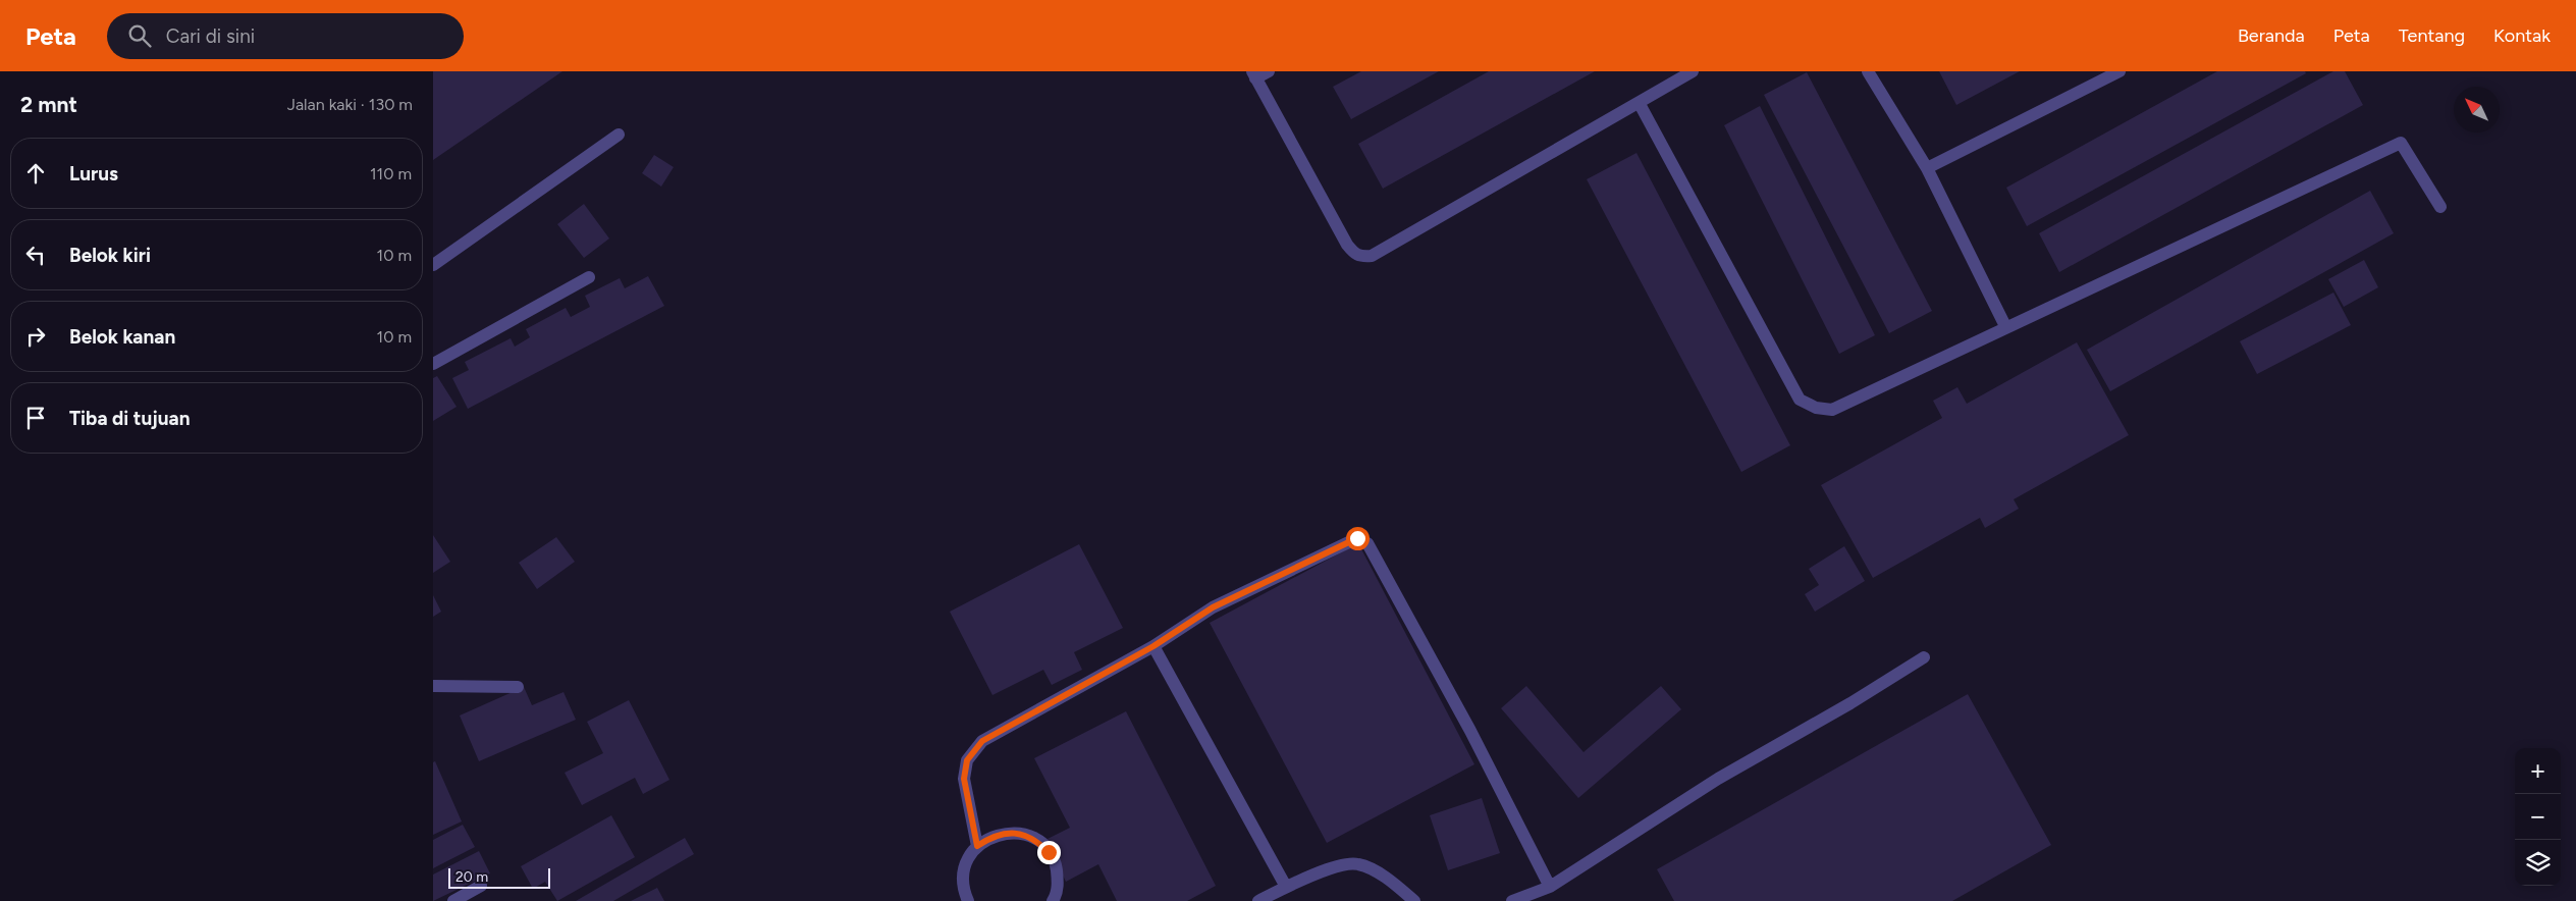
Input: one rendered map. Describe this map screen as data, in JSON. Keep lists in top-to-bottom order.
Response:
{
  "scale_bar": "20 m",
  "north": "top left",
  "page": {
    "header": "Peta",
    "search": "Cari di sini",
    "nav": [
      "Beranda",
      "Peta",
      "Tentang",
      "Kontak"
    ],
    "heading": ["2 mnt", "Jalan kaki · 130 m"],
    "list": [
      ["Lurus", "110 m"],
      ["Belok kiri", "10 m"],
      ["Belok kanan", "10 m"],
      "Tiba di tujuan"
    ],
    "map_buttons": ["+", "−"],
    "scale": "20 m"
  }
}
